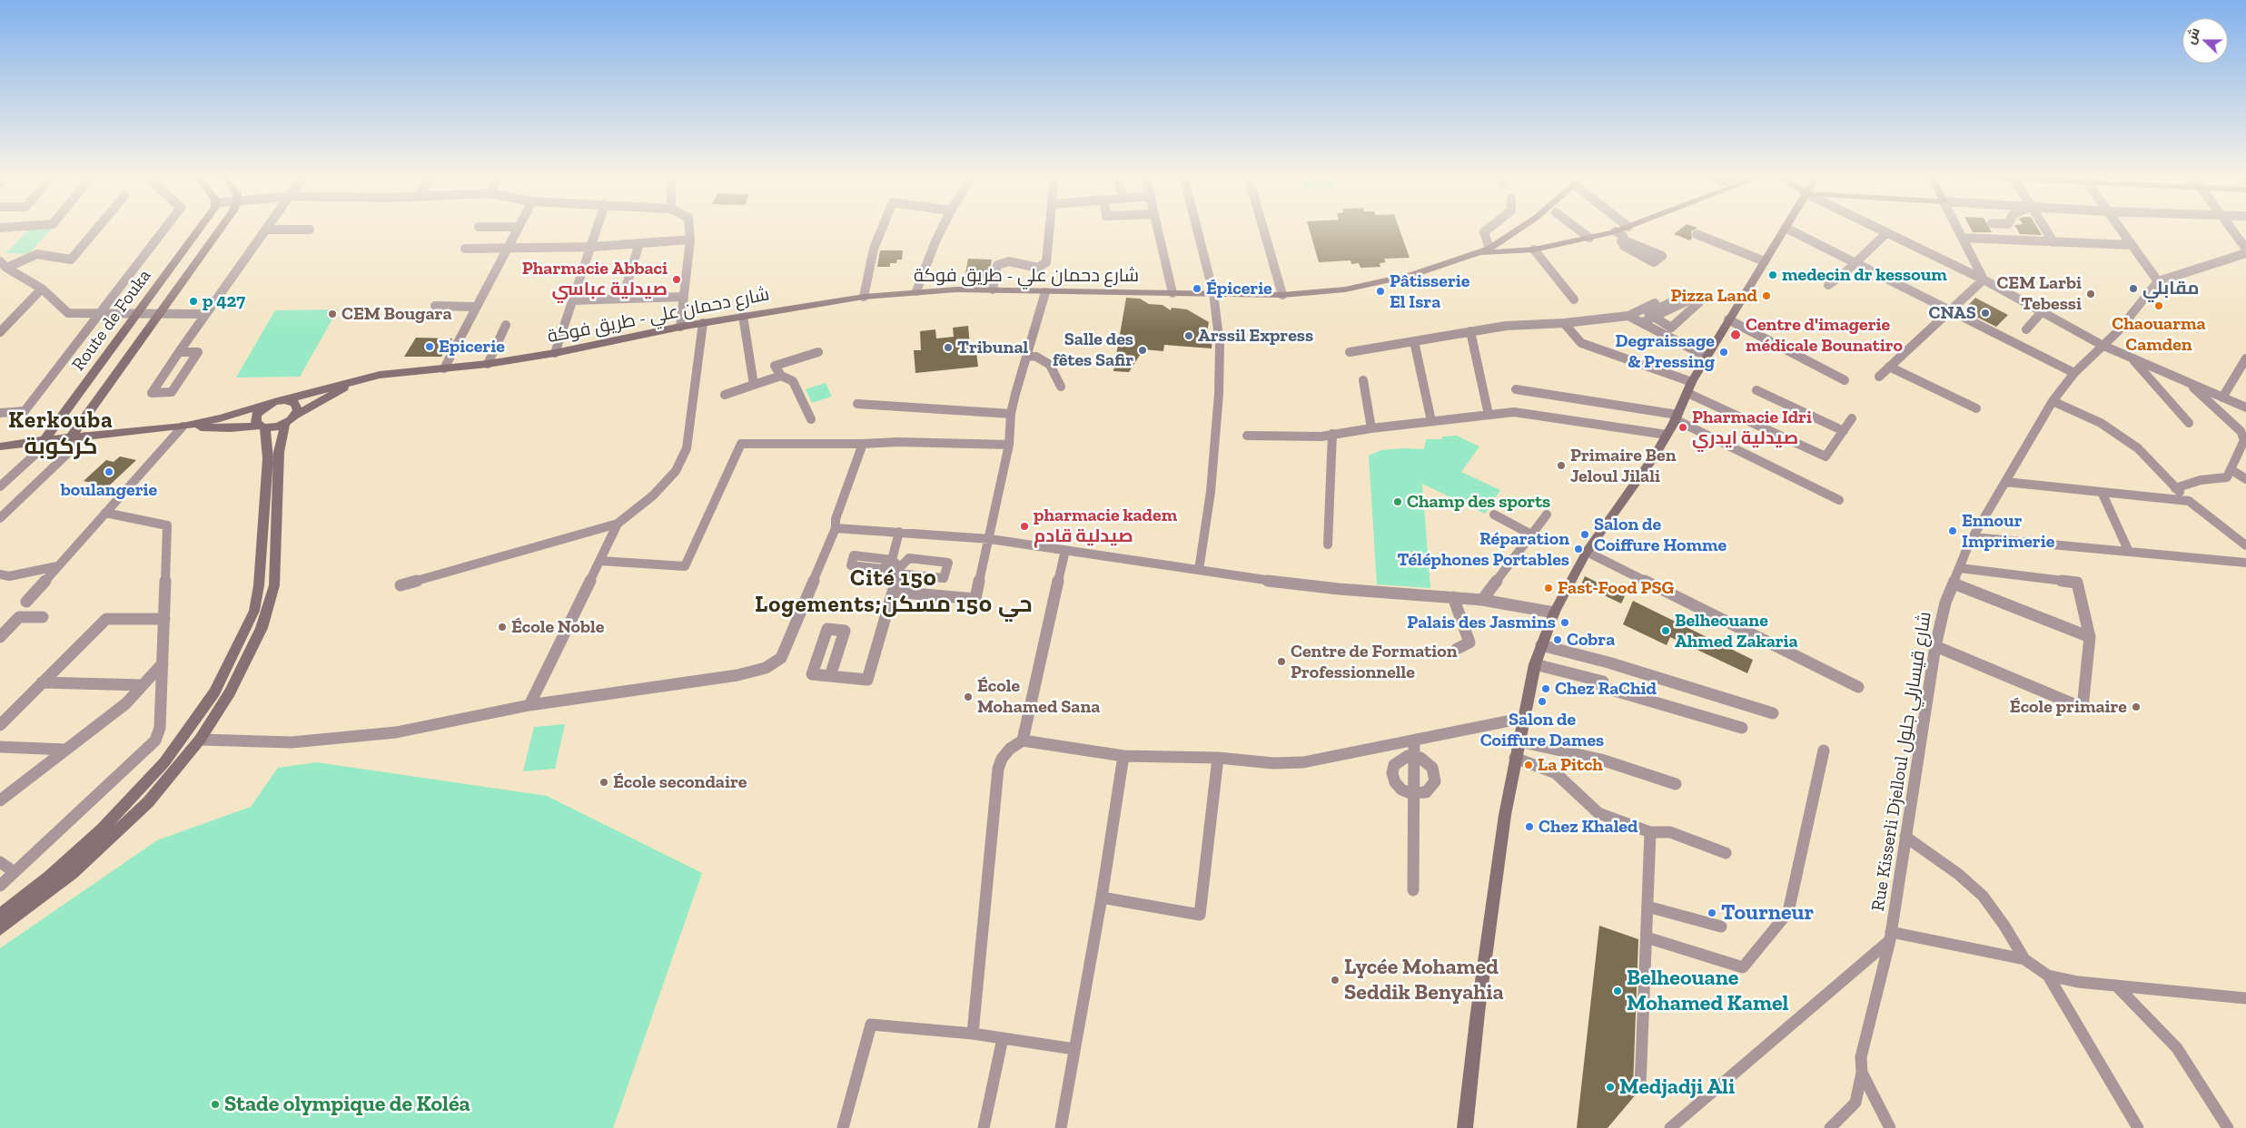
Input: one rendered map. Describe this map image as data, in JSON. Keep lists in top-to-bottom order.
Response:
{
  "streets": {
    "main road": ["شارع دحمان علي - طريق فوكة", "Route de Fouka"],
    "street": ["Rue Kisserli Djelloul شارع قيسارلي جلول"]
  },
  "crossings": [
    ["شارع دحمان علي - طريق فوكة", "Route de Fouka"]
  ],
  "districts": ["Kerkouba كركوبة", "Cité 150 Logements;حي 150 مسكن"],
  "places": [
    "medecin dr kessoum",
    "Pharmacie Abbaci صيدلية عباسي",
    "Épicerie",
    "مقابلي",
    "Pâtisserie El Isra",
    "CEM Larbi Tebessi",
    "Pizza Land",
    "p 427",
    "Chaouarma Camden",
    "CNAS",
    "CEM Bougara",
    "Centre d'imagerie médicale Bounatiro",
    "Arssil Express",
    "Epicerie",
    "Tribunal",
    "Salle des fêtes Safir",
    "Degraissage & Pressing",
    "Pharmacie Idri صيدلية ايدري",
    "Primaire Ben Jeloul Jilali",
    "boulangerie",
    "Champ des sports",
    "pharmacie kadem صيدلية قادم",
    "Ennour Imprimerie",
    "Salon de Coiffure Homme",
    "Réparation Téléphones Portables",
    "Fast-Food PSG",
    "Palais des Jasmins",
    "École Noble",
    "Belheouane Ahmed Zakaria",
    "Cobra",
    "Centre de Formation Professionnelle",
    "Chez RaChid",
    "École Mohamed Sana",
    "Salon de Coiffure Dames",
    "École primaire",
    "La Pitch",
    "École secondaire",
    "Chez Khaled",
    "Tourneur",
    "Lycée Mohamed Seddik Benyahia",
    "Belheouane Mohamed Kamel",
    "Medjadji Ali",
    "Stade olympique de Koléa"
  ],
  "north": "left"
}
